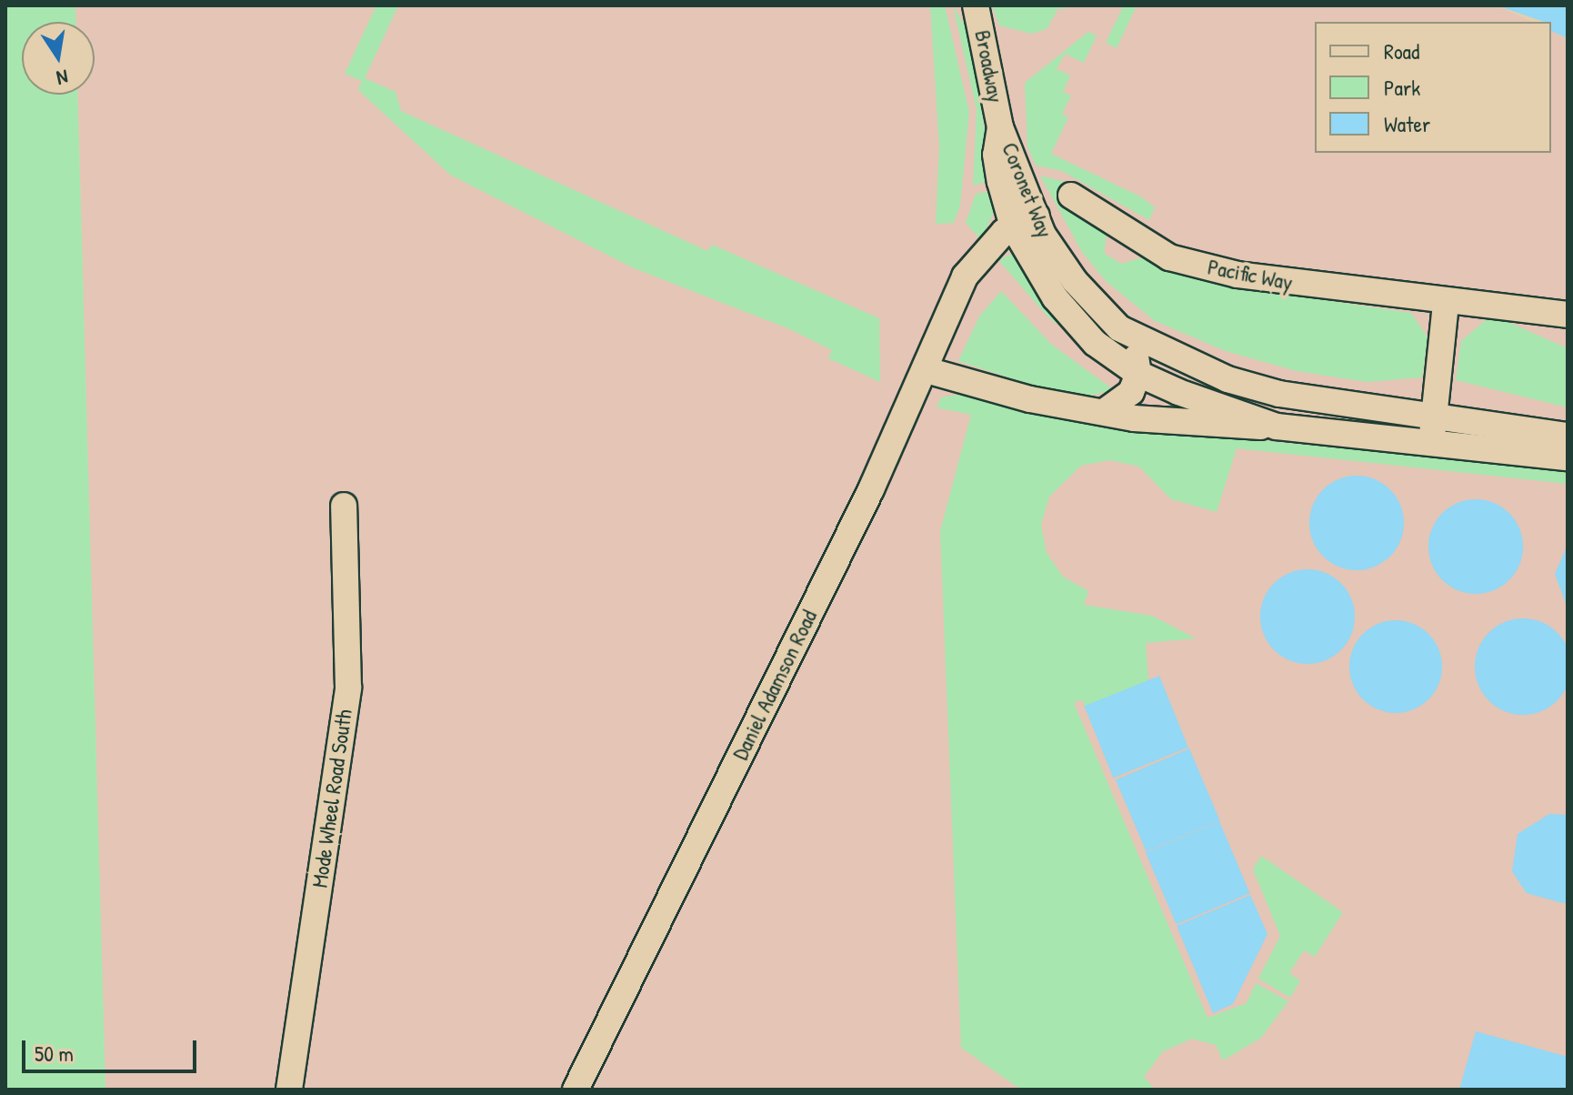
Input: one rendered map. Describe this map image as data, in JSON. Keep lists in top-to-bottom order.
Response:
{
  "streets": {
    "street": [
      "Broadway",
      "Coronet Way",
      "Pacific Way",
      "Daniel Adamson Road",
      "Mode Wheel Road South"
    ]
  },
  "crossings": [
    ["Broadway", "Coronet Way"],
    ["Coronet Way", "Daniel Adamson Road"]
  ],
  "legend": ["Road", "Park", "Water"],
  "scale_bar": "50 m",
  "north": "bottom"
}
